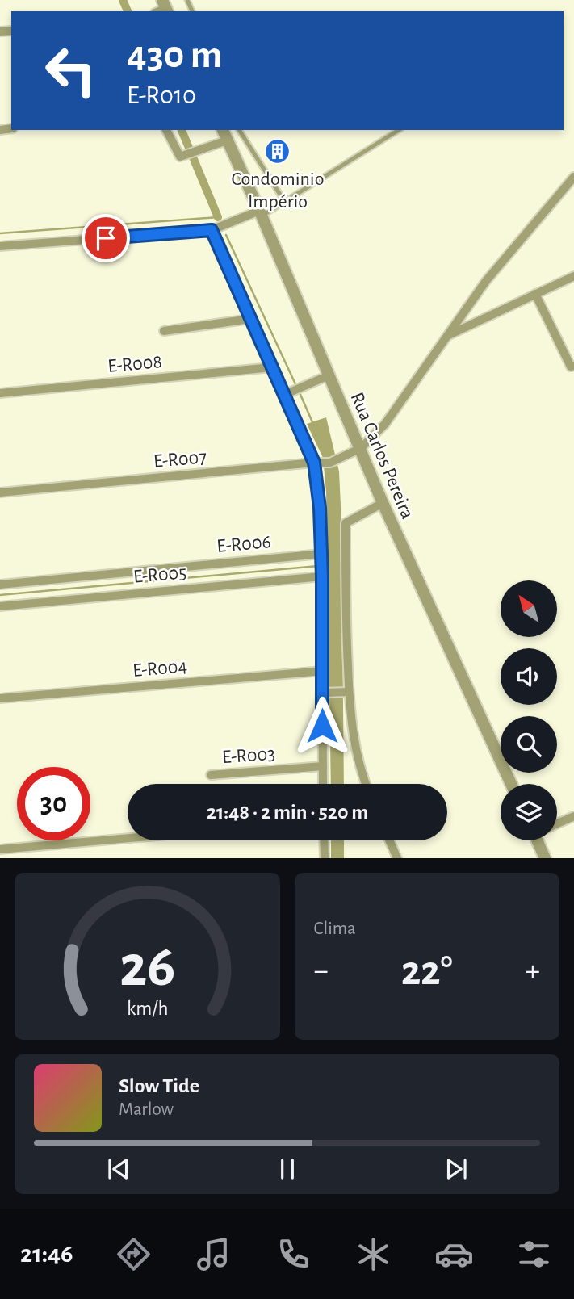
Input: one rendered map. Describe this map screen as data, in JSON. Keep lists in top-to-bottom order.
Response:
{
  "streets": {
    "street": [
      "E-R008",
      "Rua Carlos Pereira",
      "E-R007",
      "E-R006",
      "E-R005",
      "E-R004",
      "E-R003"
    ]
  },
  "crossings": [
    ["Rua Carlos Pereira", "E-R007"]
  ],
  "places": {
    "building": ["Condominio Império"]
  },
  "north": "top left",
  "page": {
    "turn": ["430 m", "E-R010"],
    "limit": "30",
    "trip": "21:48 · 2 min · 520 m",
    "tile": "Clima",
    "heat": ["−", "22°", "+"],
    "song": ["Slow Tide", "Marlow"],
    "tabs": "21:46",
    "gauge": ["26", "km/h"]
  }
}
